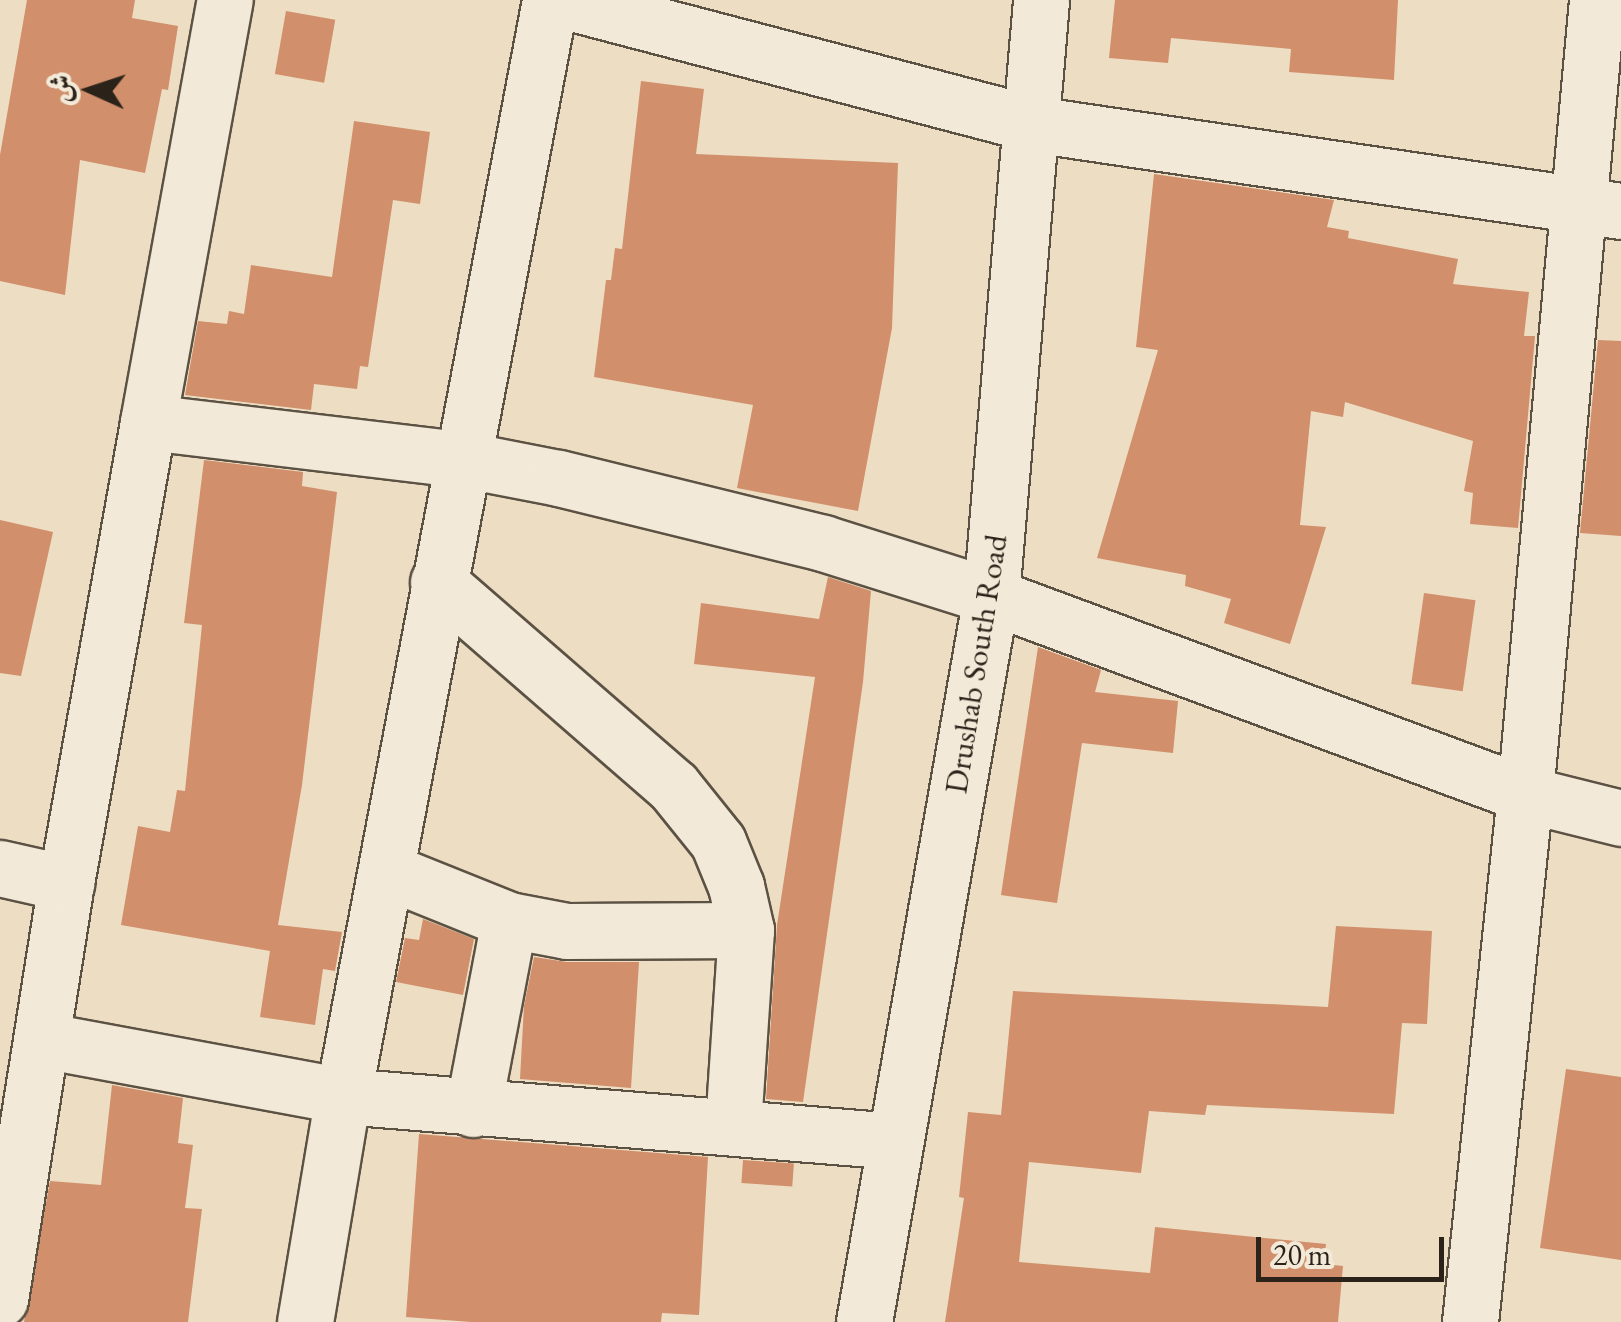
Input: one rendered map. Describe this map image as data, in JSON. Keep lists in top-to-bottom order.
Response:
{
  "streets": {
    "street": ["Drushab South Road"]
  },
  "scale_bar": "20 m",
  "north": "left"
}
